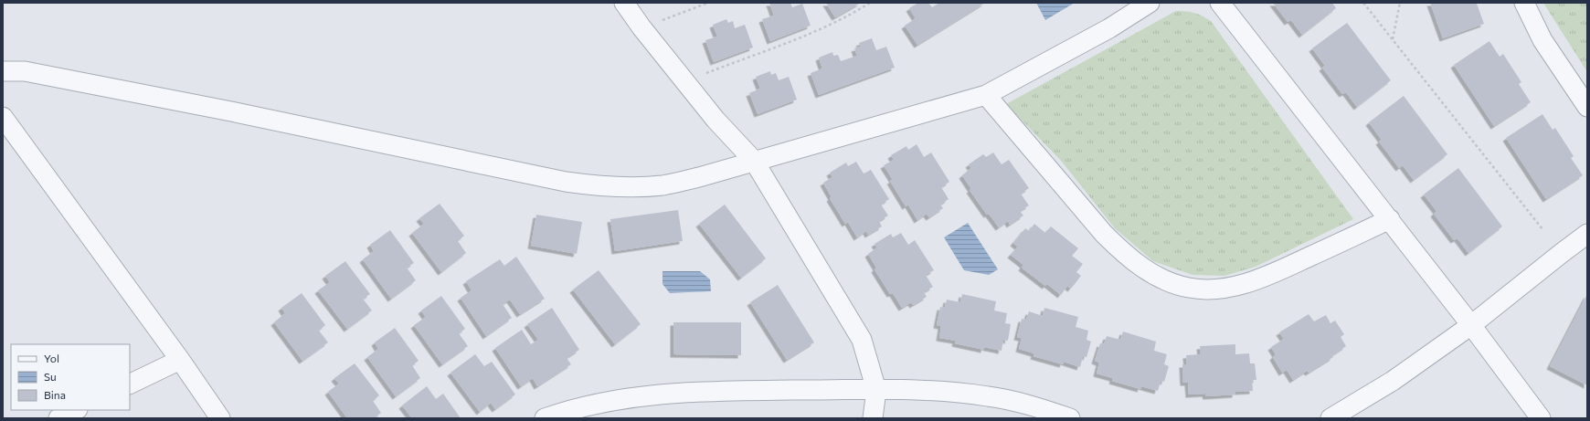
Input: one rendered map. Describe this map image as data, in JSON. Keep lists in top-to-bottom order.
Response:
{
  "legend": ["Yol", "Su", "Bina"]
}
